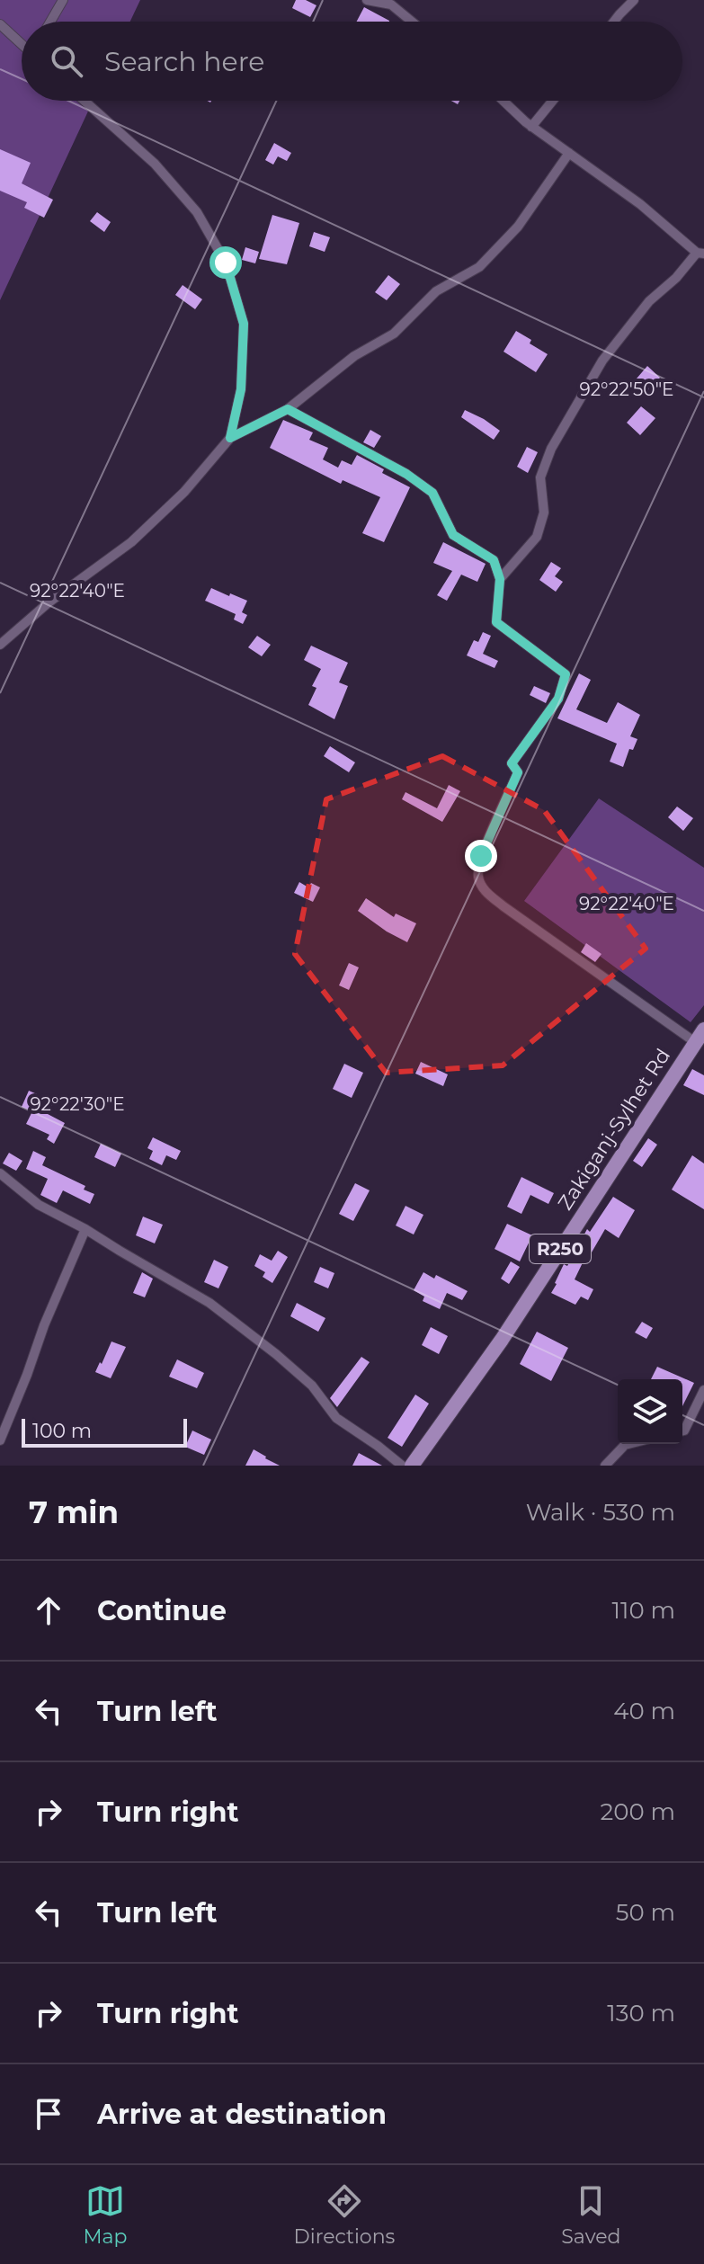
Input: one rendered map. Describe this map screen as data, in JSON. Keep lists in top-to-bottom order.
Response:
{
  "streets": {
    "main road": ["Zakiganj-Sylhet Rd", "R250"]
  },
  "scale_bar": "100 m",
  "page": {
    "search": "Search here",
    "scale": "100 m",
    "heading": ["7 min", "Walk · 530 m"],
    "list": [
      ["Continue", "110 m"],
      ["Turn left", "40 m"],
      ["Turn right", "200 m"],
      ["Turn left", "50 m"],
      ["Turn right", "130 m"],
      "Arrive at destination"
    ],
    "nav": ["Map", "Directions", "Saved"]
  },
  "coordinates": ["92°22'50\"E", "92°22'40\"E", "92°22'30\"E"]
}
